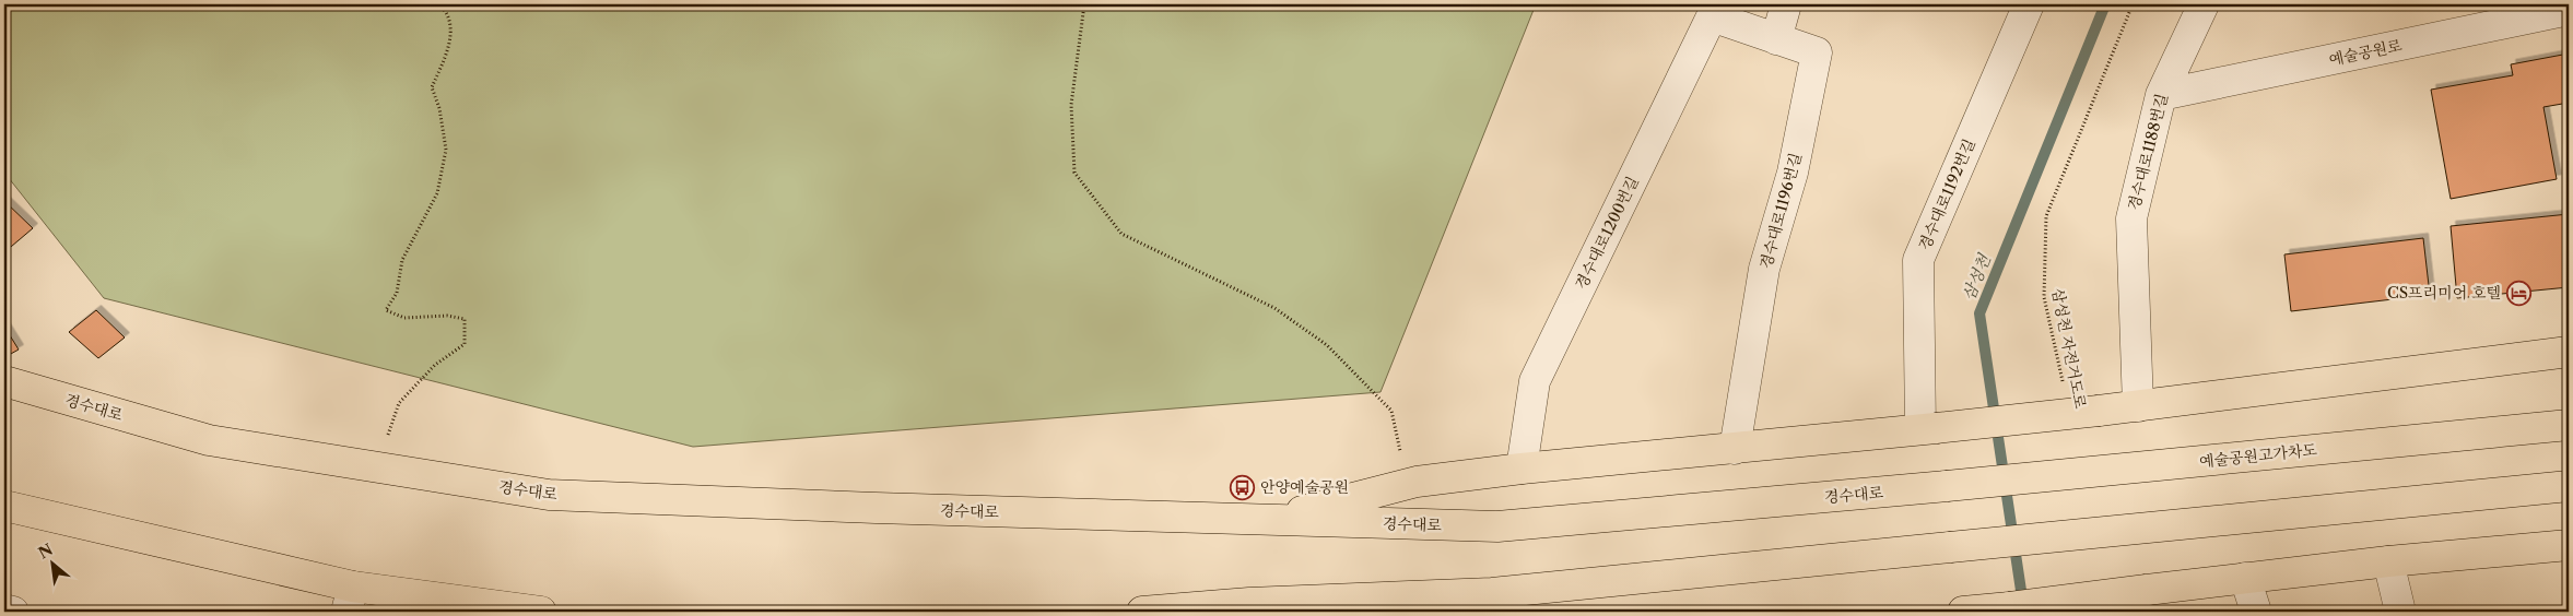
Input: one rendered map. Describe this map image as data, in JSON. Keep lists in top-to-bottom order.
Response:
{
  "streets": {
    "main road": ["경수대로", "예술공원고가차도"],
    "street": [
      "예술공원로",
      "경수대로1188번길",
      "경수대로1192번길",
      "경수대로1196번길",
      "경수대로1200번길"
    ],
    "path": ["삼성천 자전거도로"]
  },
  "crossings": [
    ["예술공원로", "경수대로1188번길"],
    ["경수대로", "예술공원고가차도"]
  ],
  "water": ["삼성천"],
  "places": {
    "hotel": ["CS프리미어 호텔"],
    "bus stop": ["안양예술공원"]
  },
  "north": "top left"
}
